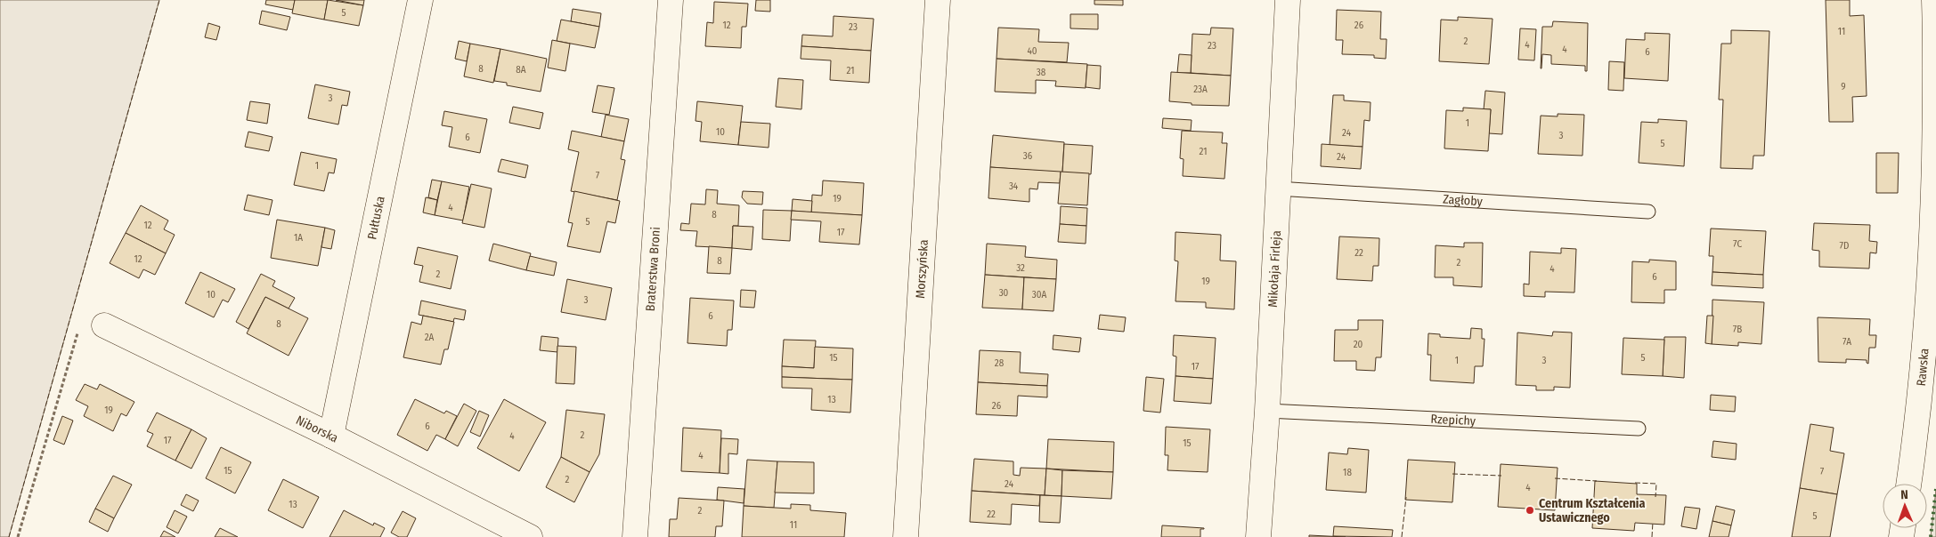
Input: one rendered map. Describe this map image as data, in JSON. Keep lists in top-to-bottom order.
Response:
{
  "streets": {
    "street": [
      "Pułtuska",
      "Braterstwa Broni",
      "Morszyńska",
      "Mikołaja Firleja",
      "Rawska",
      "Niborska"
    ],
    "lane": ["Zagłoby", "Rzepichy"]
  },
  "crossings": [
    ["Zagłoby", "Mikołaja Firleja"],
    ["Pułtuska", "Niborska"],
    ["Mikołaja Firleja", "Rzepichy"]
  ],
  "places": ["Centrum Kształcenia Ustawicznego"],
  "house_numbers": [
    "5",
    "12",
    "26",
    "23",
    "11",
    "2",
    "4",
    "23",
    "4",
    "40",
    "6",
    "8",
    "8A",
    "21",
    "38",
    "9",
    "23A",
    "3",
    "1",
    "10",
    "24",
    "3",
    "6",
    "5",
    "21",
    "36",
    "24",
    "1",
    "7",
    "34",
    "19",
    "4",
    "8",
    "5",
    "12",
    "17",
    "1A",
    "7C",
    "7D",
    "22",
    "12",
    "8",
    "2",
    "32",
    "4",
    "2",
    "6",
    "19",
    "30",
    "10",
    "30A",
    "3",
    "6",
    "8",
    "7B",
    "2A",
    "7A",
    "20",
    "15",
    "5",
    "1",
    "3",
    "28",
    "17",
    "13",
    "26",
    "19",
    "6",
    "2",
    "4",
    "17",
    "15",
    "4",
    "15",
    "7",
    "18",
    "2",
    "24",
    "4",
    "13",
    "2",
    "22",
    "5",
    "11"
  ],
  "north": "top"
}
